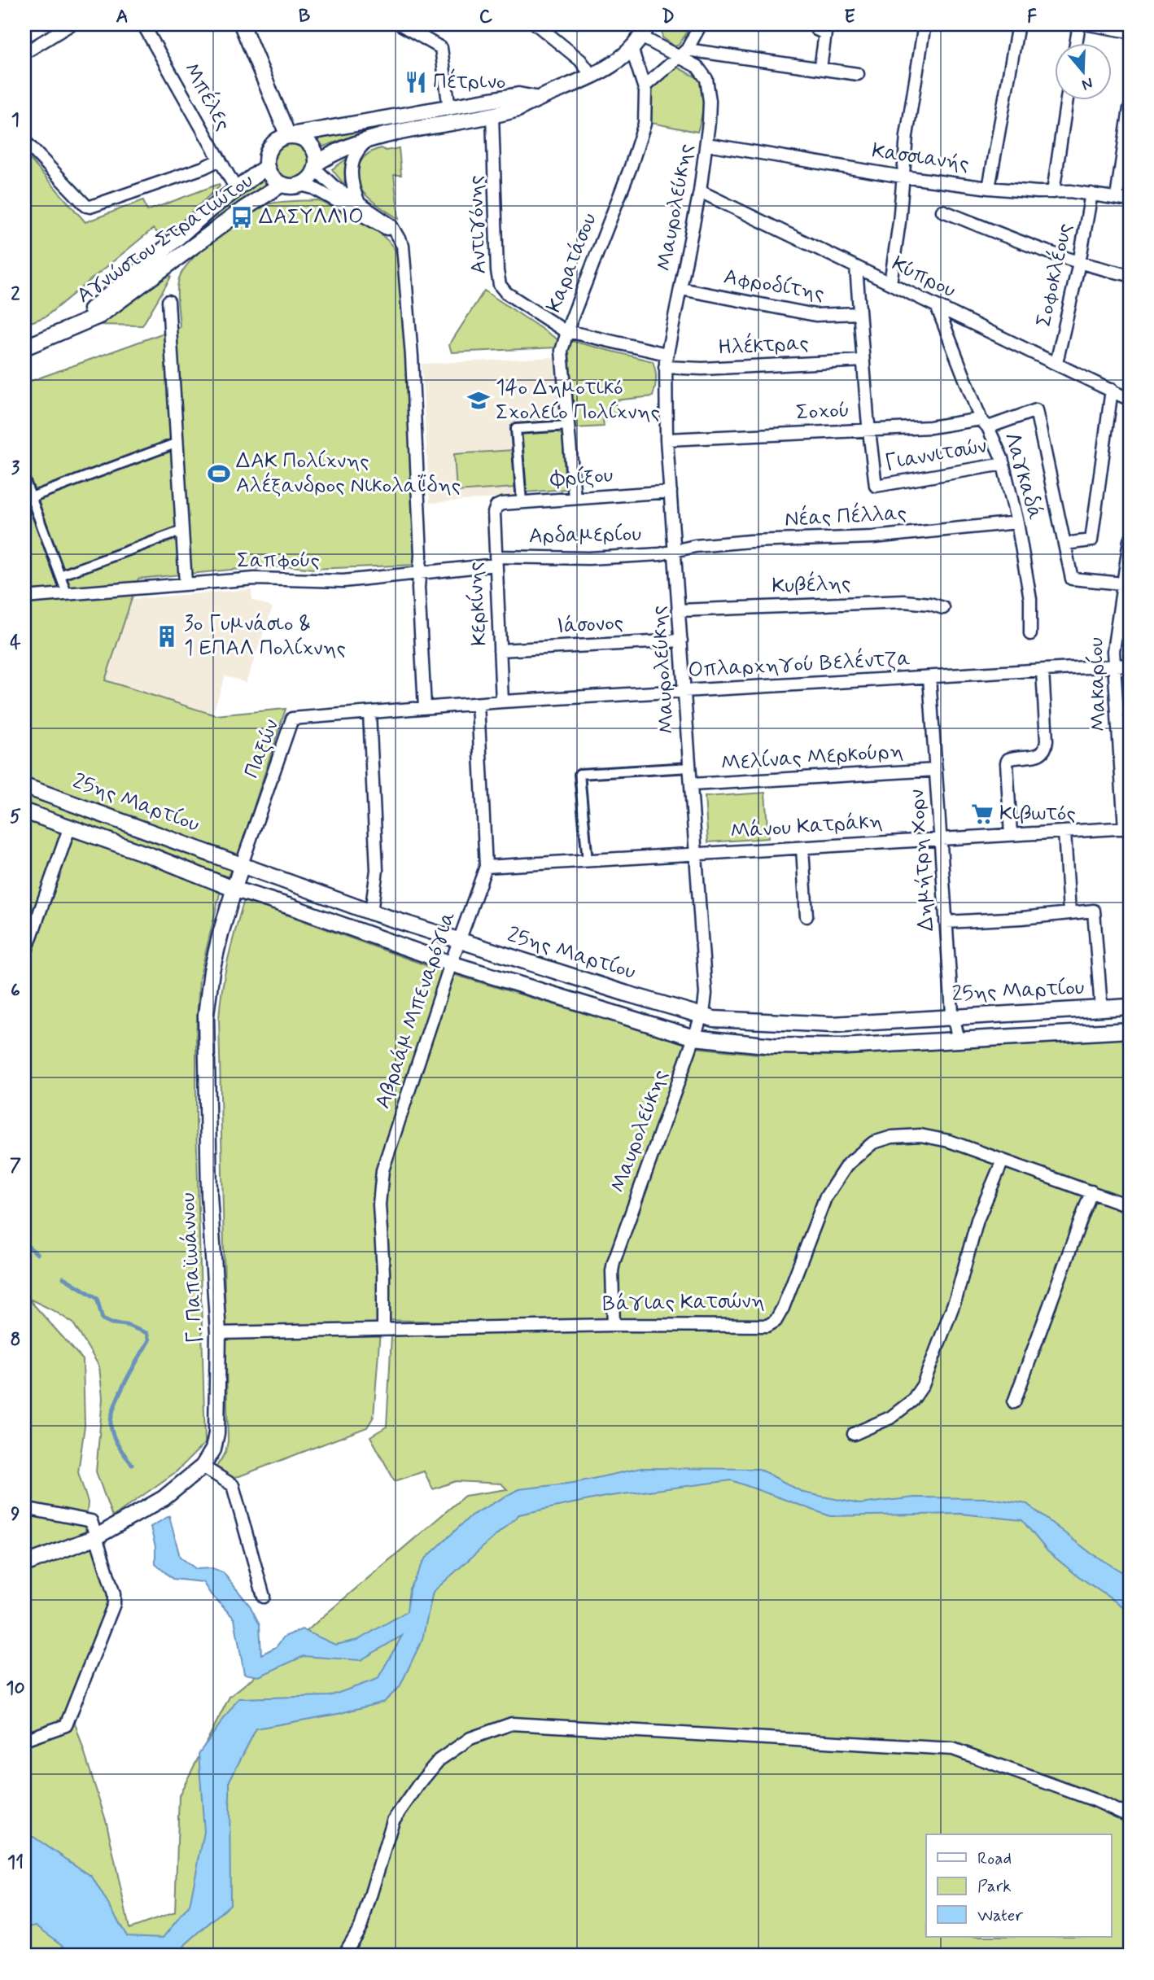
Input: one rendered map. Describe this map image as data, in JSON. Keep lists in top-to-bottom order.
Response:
{
  "streets": {
    "street": [
      "Μπέλες",
      "Κασσιανής",
      "Μαυρολεύκης",
      "Αντιγόνης",
      "Αγνώστου Στρατιώτου",
      "Καρατάσου",
      "Σοφοκλέους",
      "Κύπρου",
      "Αφροδίτης",
      "Ηλέκτρας",
      "Σοχού",
      "Γιαννιτσών",
      "Λαγκαδά",
      "Φρίξου",
      "Νέας Πέλλας",
      "Αρδαμερίου",
      "Σαπφούς",
      "Κυβέλης",
      "Κερκίνης",
      "Ιάσoνος",
      "Οπλαρχηγού Βελέντζα",
      "Μακαρίου",
      "Παξών",
      "Μελίνας Μερκούρη",
      "25ης Μαρτίου",
      "Μάνου Κατράκη",
      "Δημήτρη Χορν",
      "Αβραάμ Μπεναρόγια",
      "Γ. Παπαϊωάννου",
      "Βάγιας Κατσώνη"
    ]
  },
  "crossings": [
    ["Μπέλες", "Αγνώστου Στρατιώτου"],
    ["Κασσιανής", "Μαυρολεύκης"],
    ["Κασσιανής", "Σοφοκλέους"],
    ["Μαυρολεύκης", "Αντιγόνης"],
    ["Μαυρολεύκης", "Κύπρου"],
    ["Μαυρολεύκης", "Αφροδίτης"],
    ["Μαυρολεύκης", "Ηλέκτρας"],
    ["Μαυρολεύκης", "Σοχού"],
    ["Μαυρολεύκης", "Φρίξου"],
    ["Μαυρολεύκης", "Νέας Πέλλας"],
    ["Μαυρολεύκης", "Αρδαμερίου"],
    ["Μαυρολεύκης", "Κυβέλης"],
    ["Μαυρολεύκης", "Ιάσoνος"],
    ["Μαυρολεύκης", "Οπλαρχηγού Βελέντζα"],
    ["Μαυρολεύκης", "Μελίνας Μερκούρη"],
    ["Μαυρολεύκης", "25ης Μαρτίου"],
    ["Μαυρολεύκης", "Μάνου Κατράκη"],
    ["Μαυρολεύκης", "Βάγιας Κατσώνη"],
    ["Αντιγόνης", "Καρατάσου"],
    ["Καρατάσου", "Φρίξου"],
    ["Σοφοκλέους", "Κύπρου"],
    ["Κύπρου", "Λαγκαδά"],
    ["Σοχού", "Γιαννιτσών"],
    ["Σοχού", "Λαγκαδά"],
    ["Γιαννιτσών", "Λαγκαδά"],
    ["Λαγκαδά", "Νέας Πέλλας"],
    ["Φρίξου", "Κερκίνης"],
    ["Νέας Πέλλας", "Αρδαμερίου"],
    ["Αρδαμερίου", "Σαπφούς"],
    ["Αρδαμερίου", "Κερκίνης"],
    ["Κερκίνης", "Ιάσoνος"],
    ["Κερκίνης", "Οπλαρχηγού Βελέντζα"],
    ["Οπλαρχηγού Βελέντζα", "Μακαρίου"],
    ["Οπλαρχηγού Βελέντζα", "Παξών"],
    ["Οπλαρχηγού Βελέντζα", "Δημήτρη Χορν"],
    ["Οπλαρχηγού Βελέντζα", "Αβραάμ Μπεναρόγια"],
    ["Μακαρίου", "Μάνου Κατράκη"],
    ["Παξών", "25ης Μαρτίου"],
    ["Παξών", "Γ. Παπαϊωάννου"],
    ["Μελίνας Μερκούρη", "Δημήτρη Χορν"],
    ["25ης Μαρτίου", "Δημήτρη Χορν"],
    ["25ης Μαρτίου", "Αβραάμ Μπεναρόγια"],
    ["25ης Μαρτίου", "Γ. Παπαϊωάννου"],
    ["Μάνου Κατράκη", "Δημήτρη Χορν"],
    ["Μάνου Κατράκη", "Αβραάμ Μπεναρόγια"],
    ["Αβραάμ Μπεναρόγια", "Βάγιας Κατσώνη"],
    ["Γ. Παπαϊωάννου", "Βάγιας Κατσώνη"]
  ],
  "places": {
    "restaurant": ["Πέτρινο"],
    "bus stop": ["ΔΑΣΥΛΛΙΟ"],
    "school or university": ["14ο Δημοτικό Σχολείο Πολίχνης"],
    "sports": ["ΔΑΚ Πολίχνης Αλέξανδρος Νικολαΐδης"],
    "building": ["3ο Γυμνάσιο & 1 ΕΠΑΛ Πολίχνης"],
    "supermarket": ["Κιβωτός"]
  },
  "legend": ["Road", "Park", "Water"],
  "north": "bottom",
  "grid": {
    "columns": [
      "A",
      "B",
      "C",
      "D",
      "E",
      "F"
    ],
    "rows": [
      "1",
      "2",
      "3",
      "4",
      "5",
      "6",
      "7",
      "8",
      "9",
      "10",
      "11"
    ]
  }
}
